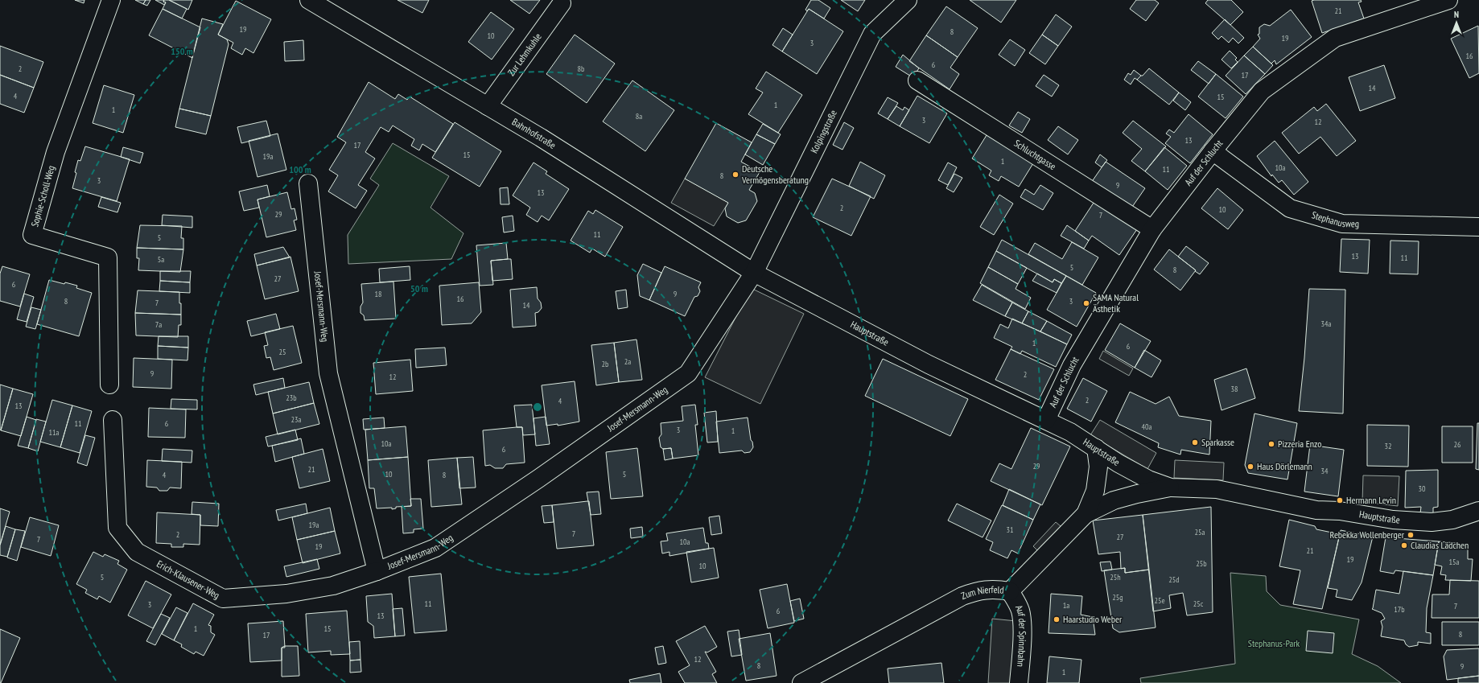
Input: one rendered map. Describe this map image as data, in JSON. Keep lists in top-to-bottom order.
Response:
{
  "streets": {
    "street": [
      "Zur Lehmkuhle",
      "Kolpingstraße",
      "Bahnhofstraße",
      "Schluchtgasse",
      "Auf der Schlucht",
      "Sophie-Scholl-Weg",
      "Stephanusweg",
      "Josef-Mersmann-Weg",
      "Hauptstraße",
      "Erich-Klausener-Weg",
      "Zum Nierfeld",
      "Auf der Spinnbahn"
    ]
  },
  "crossings": [
    ["Zur Lehmkuhle", "Bahnhofstraße"],
    ["Kolpingstraße", "Bahnhofstraße"],
    ["Kolpingstraße", "Josef-Mersmann-Weg"],
    ["Kolpingstraße", "Hauptstraße"],
    ["Bahnhofstraße", "Josef-Mersmann-Weg"],
    ["Bahnhofstraße", "Hauptstraße"],
    ["Schluchtgasse", "Auf der Schlucht"],
    ["Auf der Schlucht", "Stephanusweg"],
    ["Auf der Schlucht", "Hauptstraße"],
    ["Josef-Mersmann-Weg", "Hauptstraße"],
    ["Josef-Mersmann-Weg", "Erich-Klausener-Weg"],
    ["Hauptstraße", "Zum Nierfeld"],
    ["Zum Nierfeld", "Auf der Spinnbahn"]
  ],
  "parks": ["Stephanus-Park"],
  "places": [
    "Deutsche Vermögensberatung",
    "SAMA Natural Ästhetik",
    "Sparkasse",
    "Pizzeria Enzo",
    "Haus Dörlemann",
    "Hermann Levin",
    "Rebekka Wollenberger",
    "Claudias Lädchen",
    "Haarstudio Weber"
  ],
  "house_numbers": [
    "21",
    "19",
    "8",
    "10",
    "19",
    "3",
    "16",
    "6",
    "2",
    "8b",
    "17",
    "14",
    "4",
    "15",
    "1",
    "1",
    "8a",
    "3",
    "12",
    "13",
    "17",
    "15",
    "19a",
    "1",
    "10a",
    "11",
    "8",
    "3",
    "9",
    "13",
    "2",
    "10",
    "29",
    "7",
    "11",
    "5",
    "13",
    "11",
    "5a",
    "5",
    "8",
    "27",
    "6",
    "18",
    "9",
    "16",
    "8",
    "3",
    "7",
    "14",
    "34a",
    "7a",
    "1",
    "6",
    "25",
    "2a",
    "2b",
    "9",
    "2",
    "12",
    "38",
    "23b",
    "2",
    "4",
    "13",
    "23a",
    "11",
    "6",
    "40a",
    "3",
    "1",
    "11a",
    "10a",
    "26",
    "32",
    "6",
    "29",
    "21",
    "34",
    "10",
    "5",
    "4",
    "8",
    "30",
    "19a",
    "31",
    "25a",
    "7",
    "2",
    "27",
    "7",
    "10a",
    "19",
    "21",
    "19",
    "15a",
    "25b",
    "10",
    "5",
    "25h",
    "25d",
    "25g",
    "25e",
    "11",
    "25c",
    "3",
    "1a",
    "7",
    "17b",
    "6",
    "13",
    "1",
    "15",
    "8",
    "17",
    "12",
    "8",
    "9",
    "1"
  ],
  "north": "top",
  "rings": ["150 m", "100 m", "50 m"]
}
